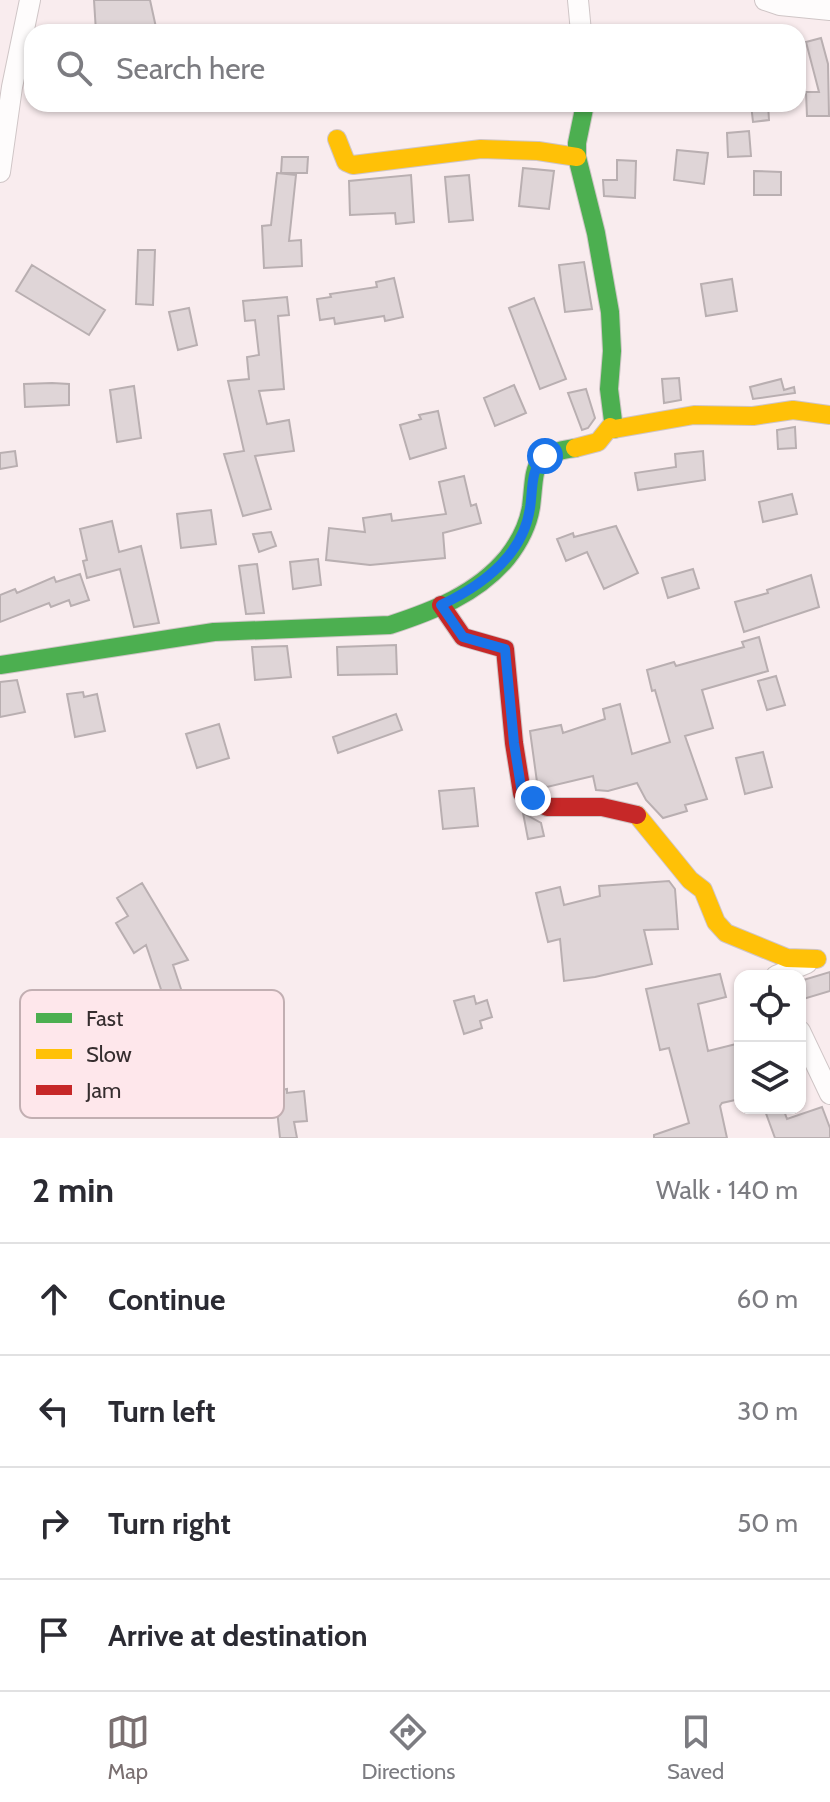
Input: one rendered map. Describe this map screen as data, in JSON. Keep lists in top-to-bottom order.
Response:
{
  "legend": ["Fast", "Slow", "Jam"],
  "page": {
    "search": "Search here",
    "heading": ["2 min", "Walk · 140 m"],
    "list": [
      ["Continue", "60 m"],
      ["Turn left", "30 m"],
      ["Turn right", "50 m"],
      "Arrive at destination"
    ],
    "nav": ["Map", "Directions", "Saved"]
  }
}
